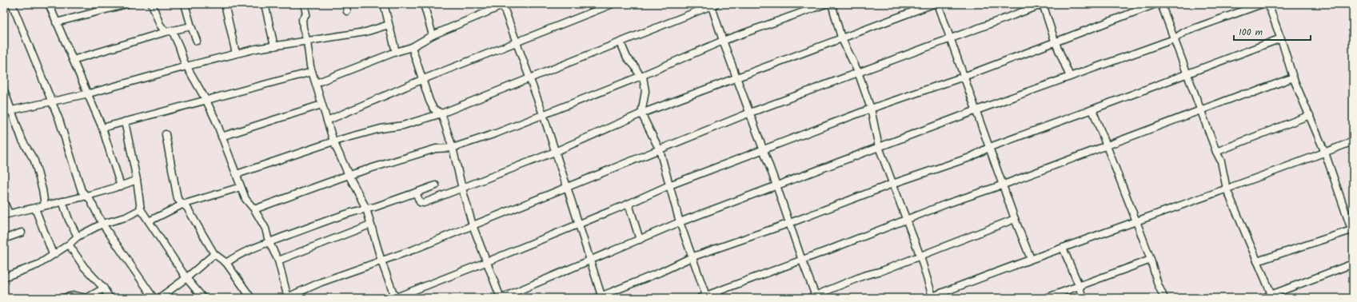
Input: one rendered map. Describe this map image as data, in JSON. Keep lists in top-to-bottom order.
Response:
{
  "scale_bar": "100 m"
}
